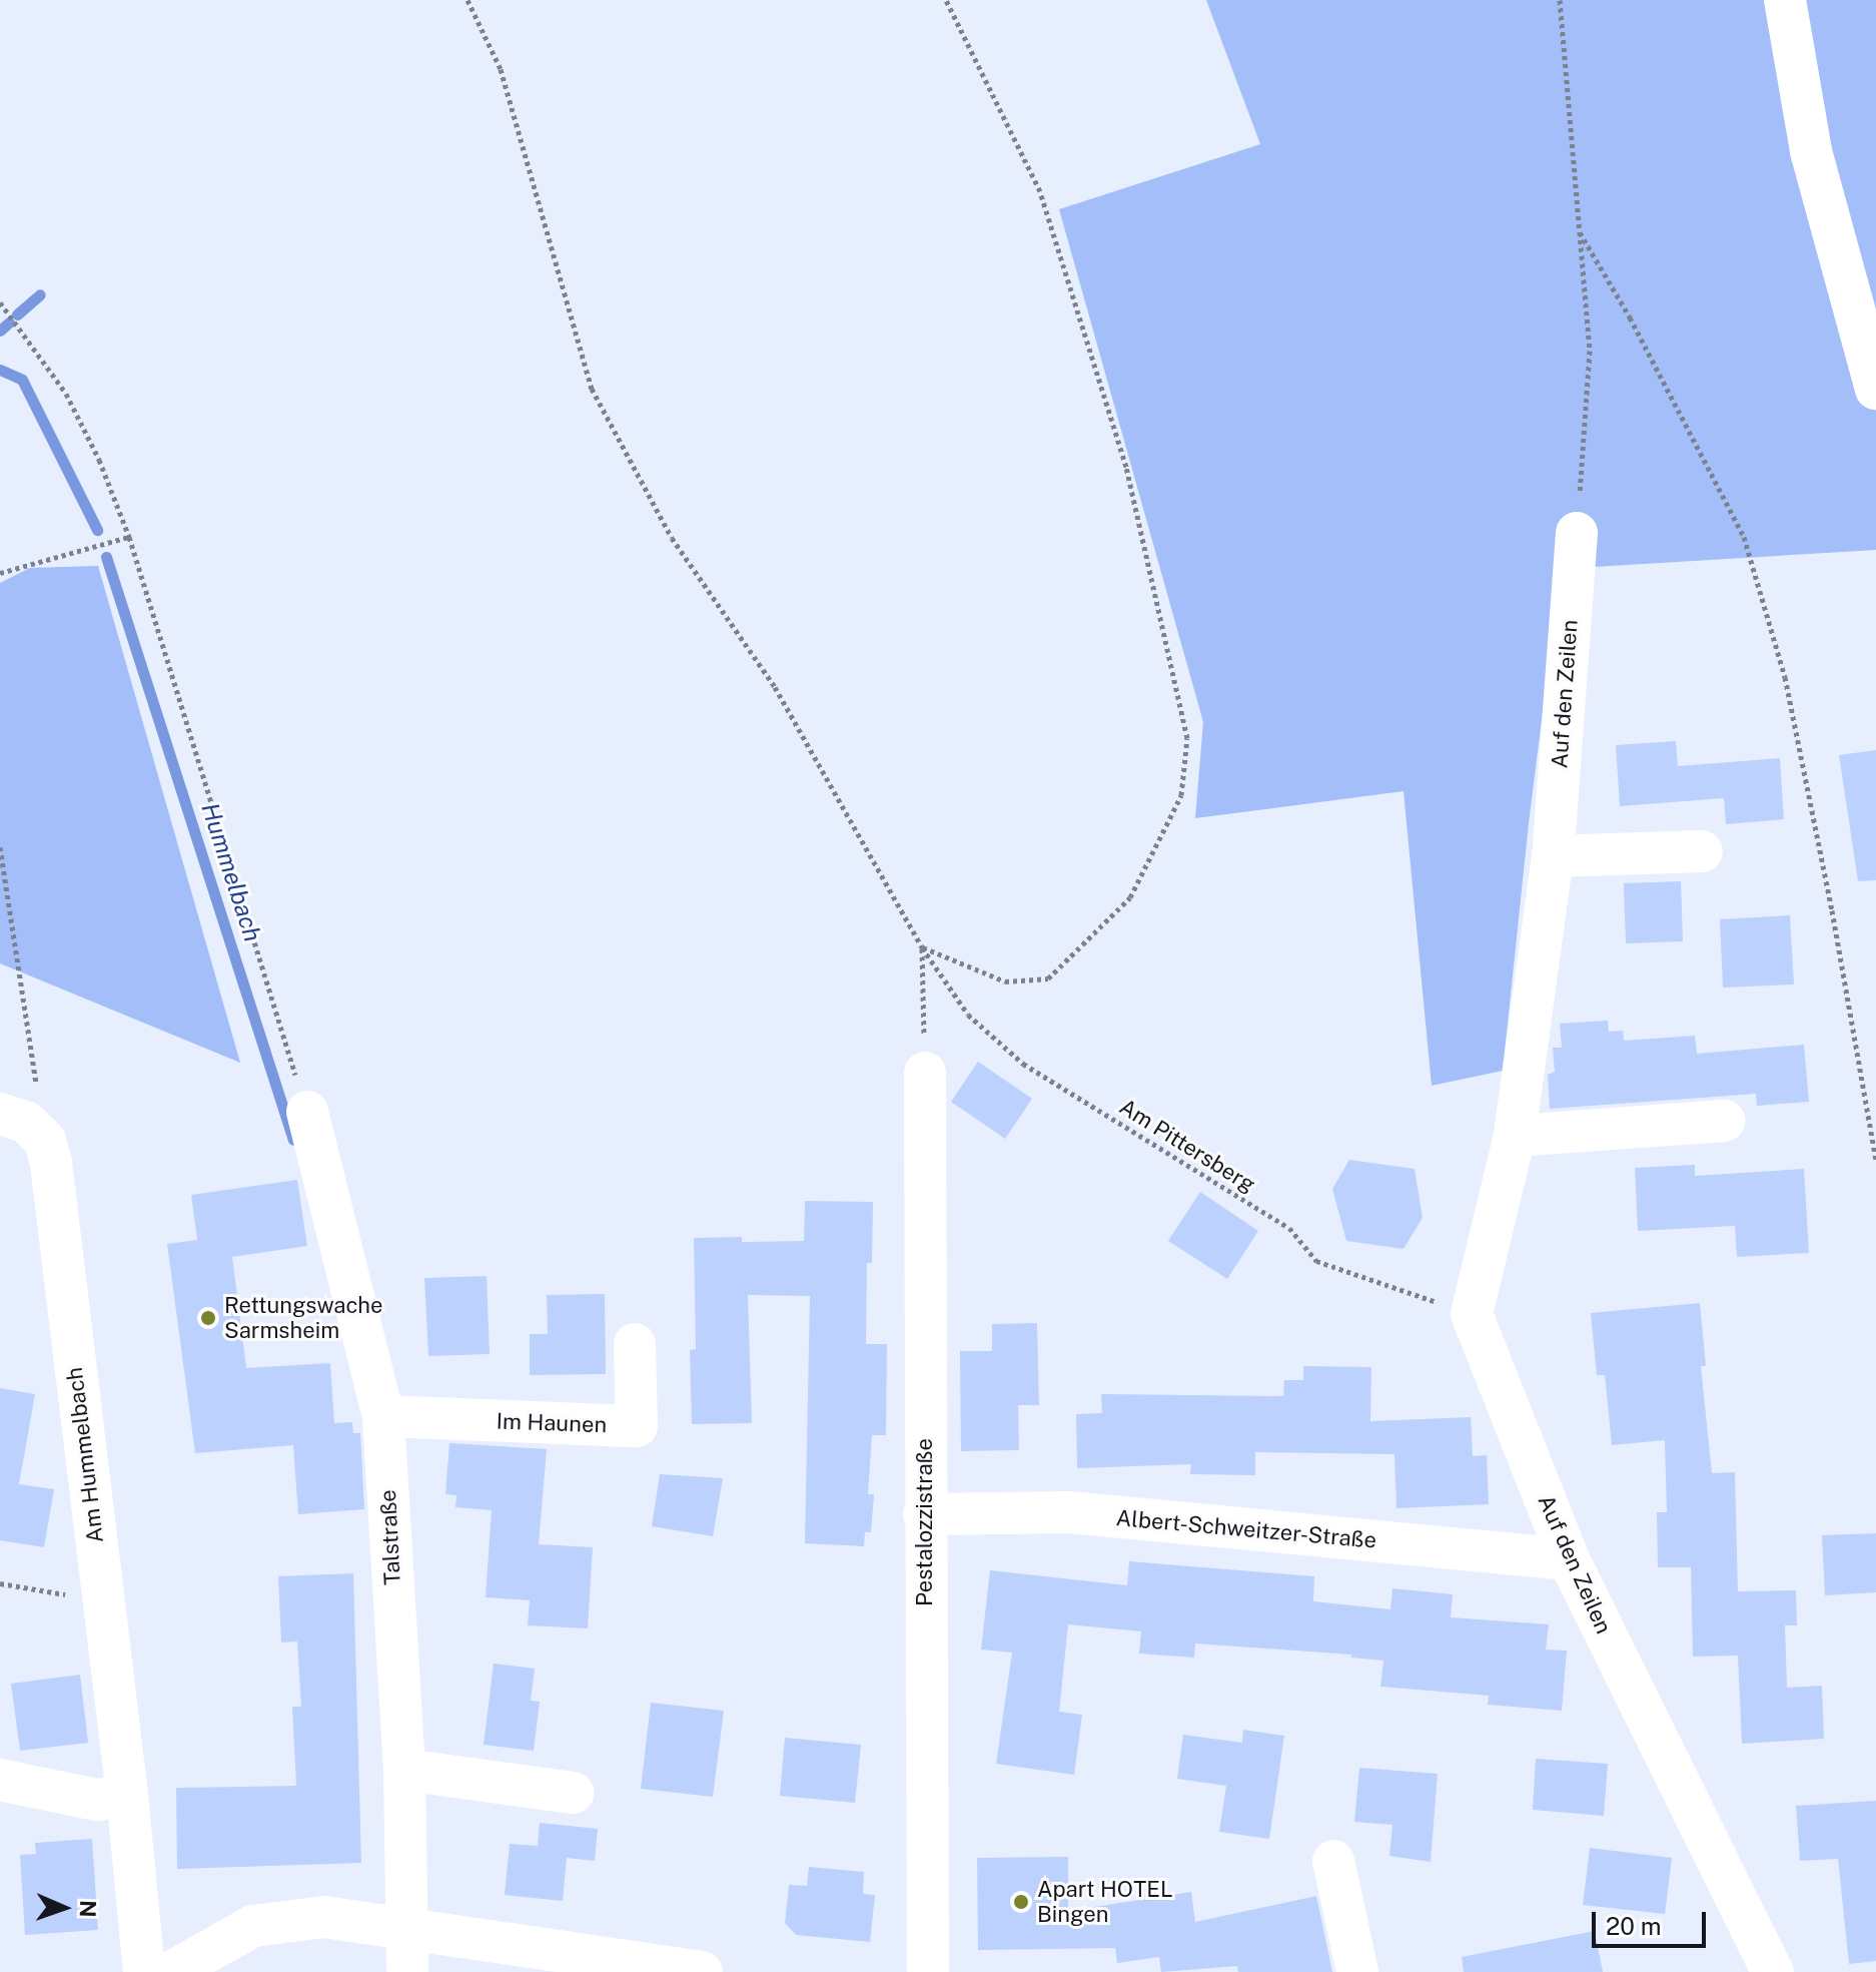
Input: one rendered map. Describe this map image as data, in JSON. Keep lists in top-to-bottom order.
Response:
{
  "streets": {
    "street": [
      "Auf den Zeilen",
      "Im Haunen",
      "Am Hummelbach",
      "Pestalozzistraße",
      "Albert-Schweitzer-Straße",
      "Talstraße"
    ],
    "path": ["Am Pittersberg"]
  },
  "crossings": [
    ["Auf den Zeilen", "Am Pittersberg"],
    ["Auf den Zeilen", "Albert-Schweitzer-Straße"],
    ["Im Haunen", "Talstraße"],
    ["Pestalozzistraße", "Albert-Schweitzer-Straße"]
  ],
  "water": ["Hummelbach"],
  "places": ["Rettungswache Sarmsheim", "Apart HOTEL Bingen"],
  "scale_bar": "20 m",
  "north": "right"
}
